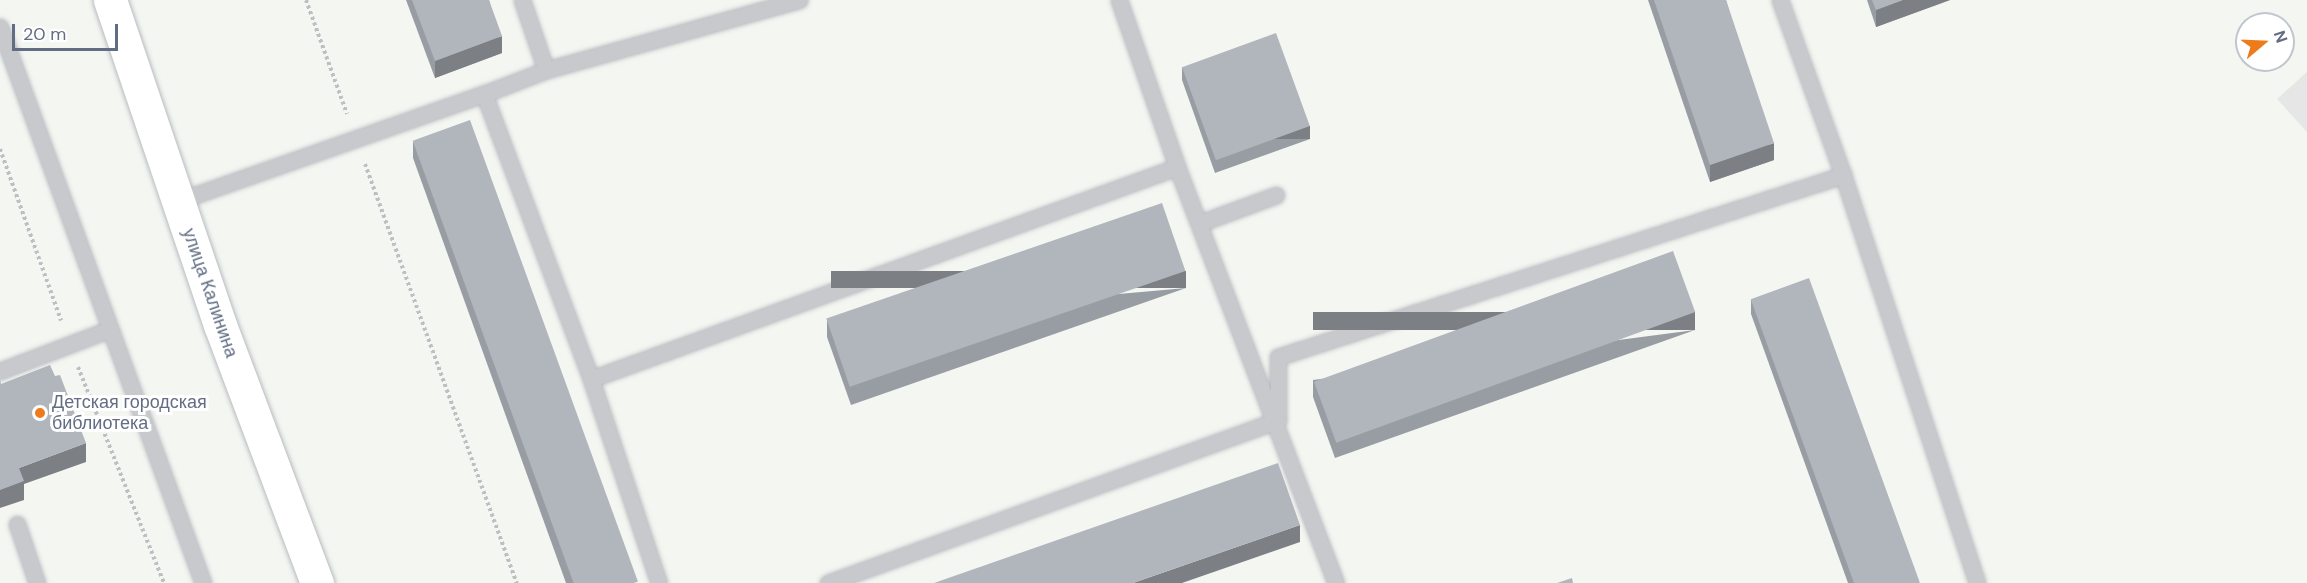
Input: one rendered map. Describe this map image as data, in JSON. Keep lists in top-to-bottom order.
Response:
{
  "streets": {
    "street": ["улица Калинина"]
  },
  "places": ["Детская городская библиотека"],
  "scale_bar": "20 m",
  "north": "right"
}
